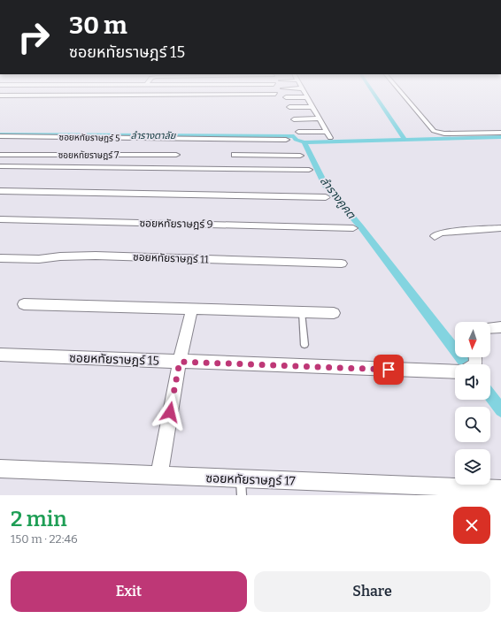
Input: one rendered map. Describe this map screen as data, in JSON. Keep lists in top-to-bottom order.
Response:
{
  "streets": {
    "street": [
      "ซอยหทัยราษฎร์ 5",
      "ซอยหทัยราษฎร์ 7",
      "ซอยหทัยราษฎร์ 9",
      "ซอยหทัยราษฎร์ 11",
      "ซอยหทัยราษฎร์ 15",
      "ซอยหทัยราษฎร์ 17"
    ]
  },
  "water": ["ลำรางตาลัย", "ลำรางคูคต"],
  "north": "bottom",
  "page": {
    "turn": ["30 m", "ซอยหทัยราษฎร์ 15"],
    "heading": ["2 min", "150 m · 22:46"],
    "buttons": ["Exit", "Share"]
  }
}
